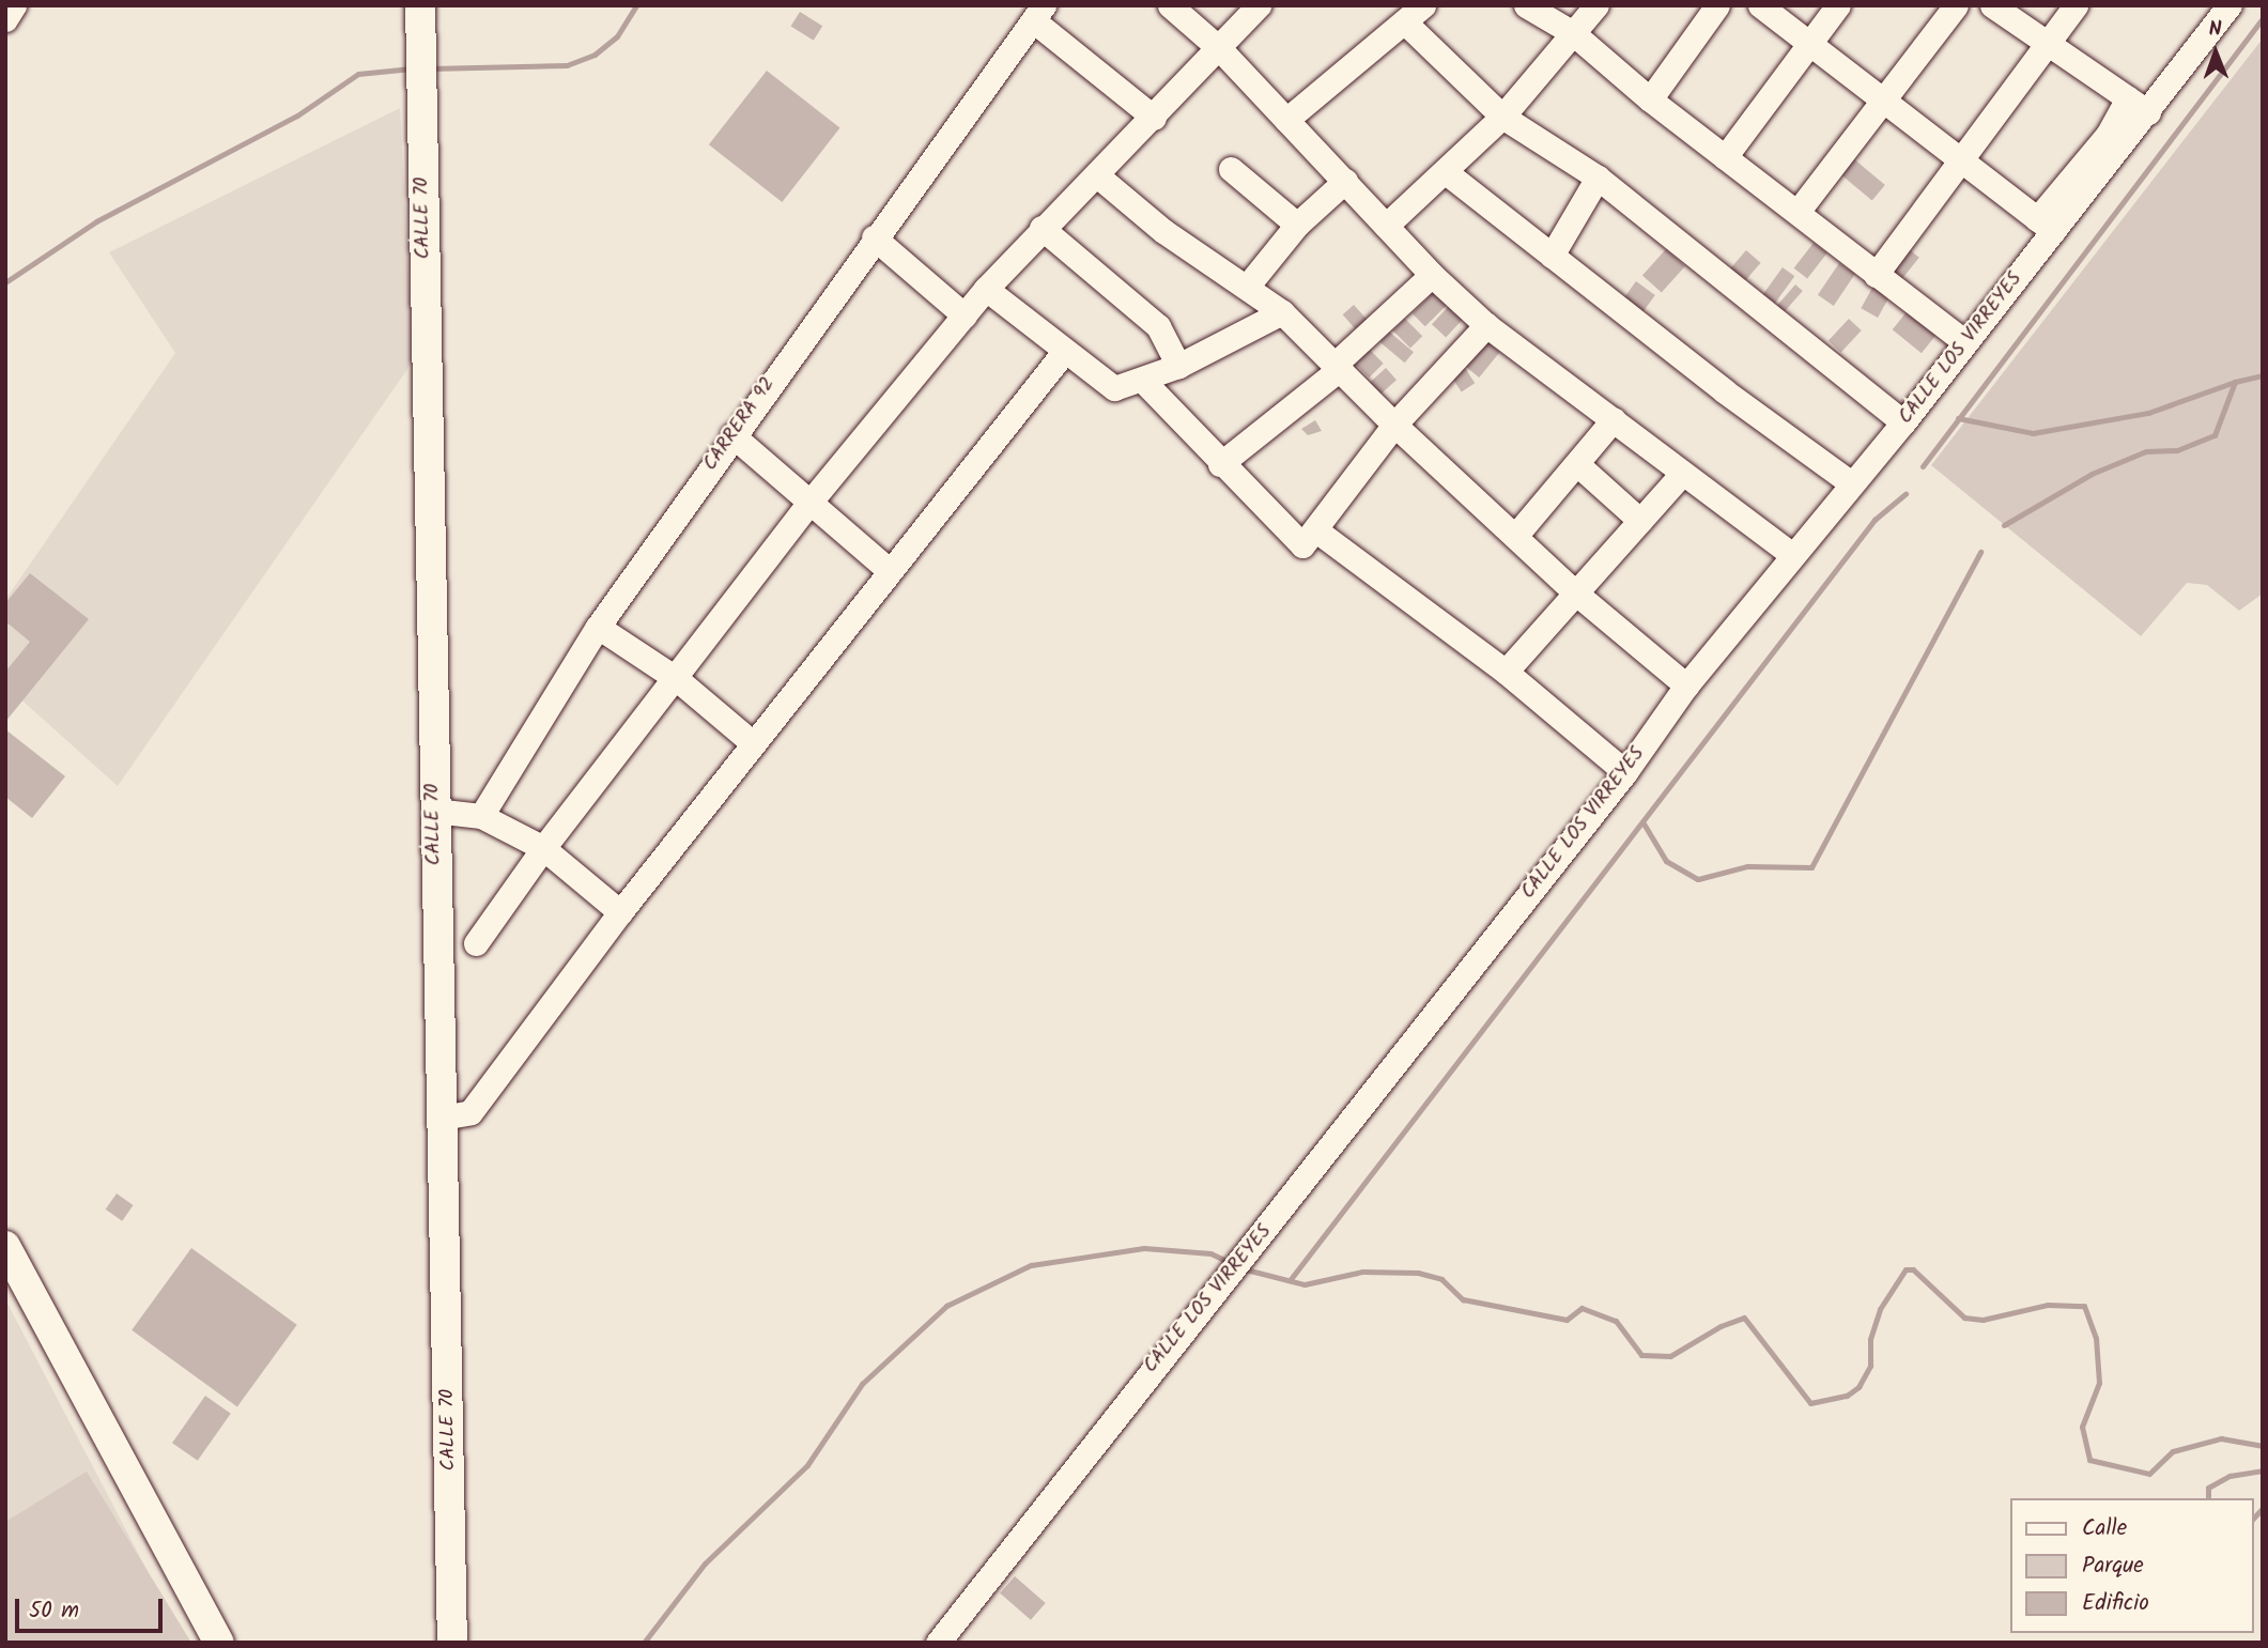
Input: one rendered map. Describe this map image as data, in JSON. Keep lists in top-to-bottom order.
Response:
{
  "streets": {
    "street": ["CALLE 70", "CALLE LOS VIRREYES", "CARRERA 92"]
  },
  "legend": ["Calle", "Parque", "Edificio"],
  "scale_bar": "50 m",
  "north": "top"
}
